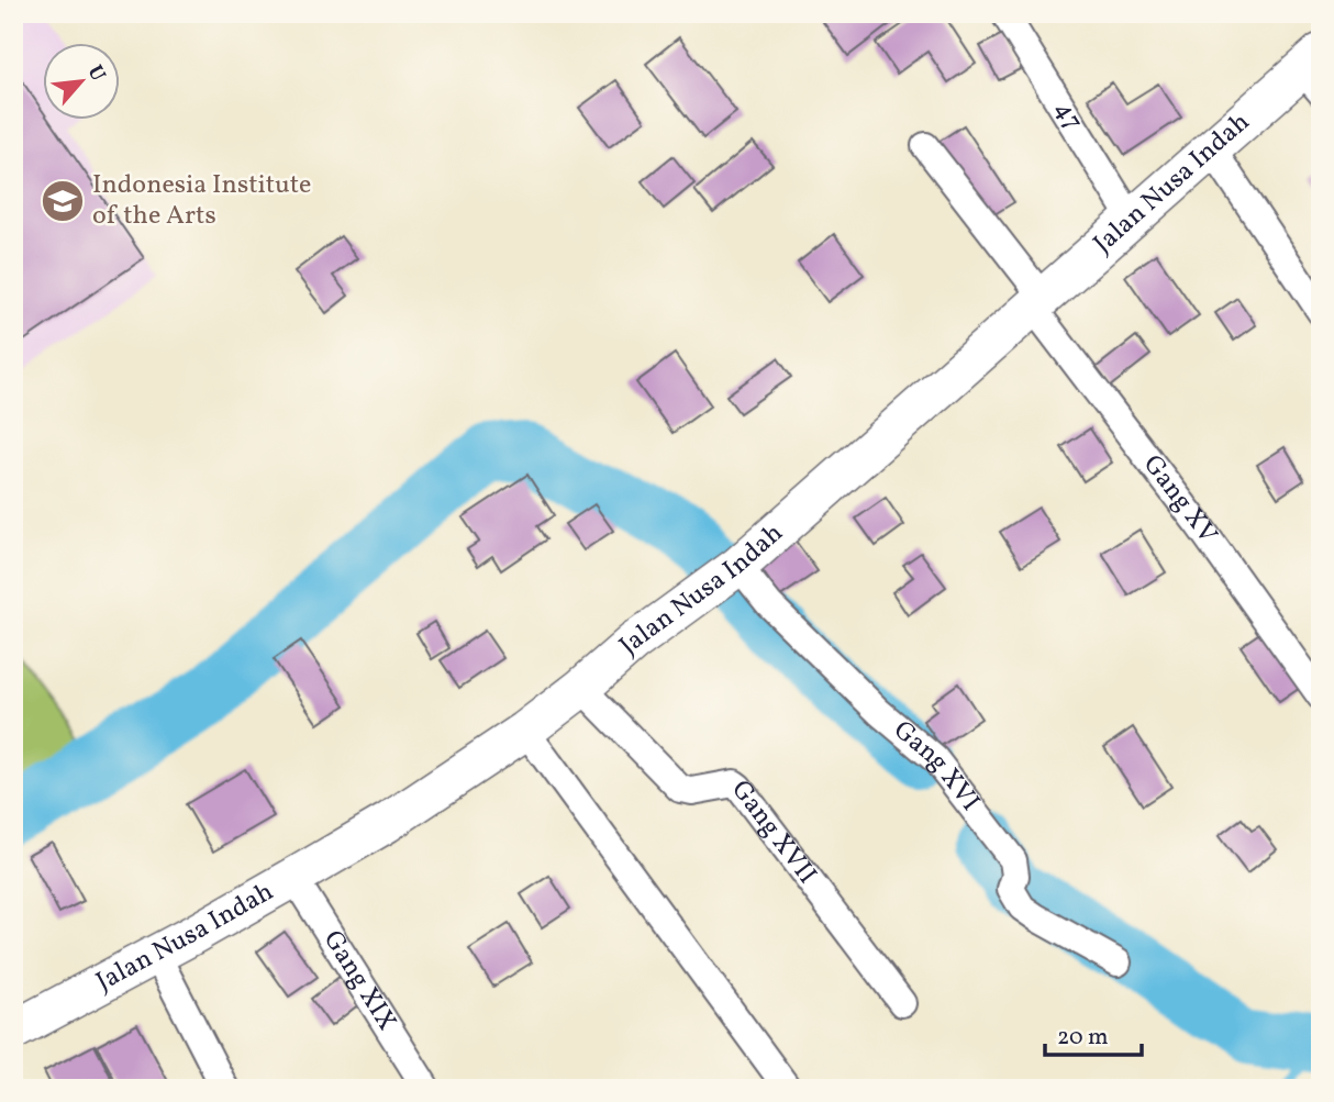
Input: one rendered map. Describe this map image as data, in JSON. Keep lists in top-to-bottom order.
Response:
{
  "streets": {
    "street": [
      "47",
      "Jalan Nusa Indah",
      "Gang XV",
      "Gang XVI",
      "Gang XVII",
      "Gang XIX"
    ]
  },
  "crossings": [
    ["47", "Jalan Nusa Indah"],
    ["Jalan Nusa Indah", "Gang XV"],
    ["Jalan Nusa Indah", "Gang XVI"],
    ["Jalan Nusa Indah", "Gang XVII"],
    ["Jalan Nusa Indah", "Gang XIX"]
  ],
  "places": {
    "school or university": ["Indonesia Institute of the Arts"]
  },
  "scale_bar": "20 m",
  "north": "top right"
}
